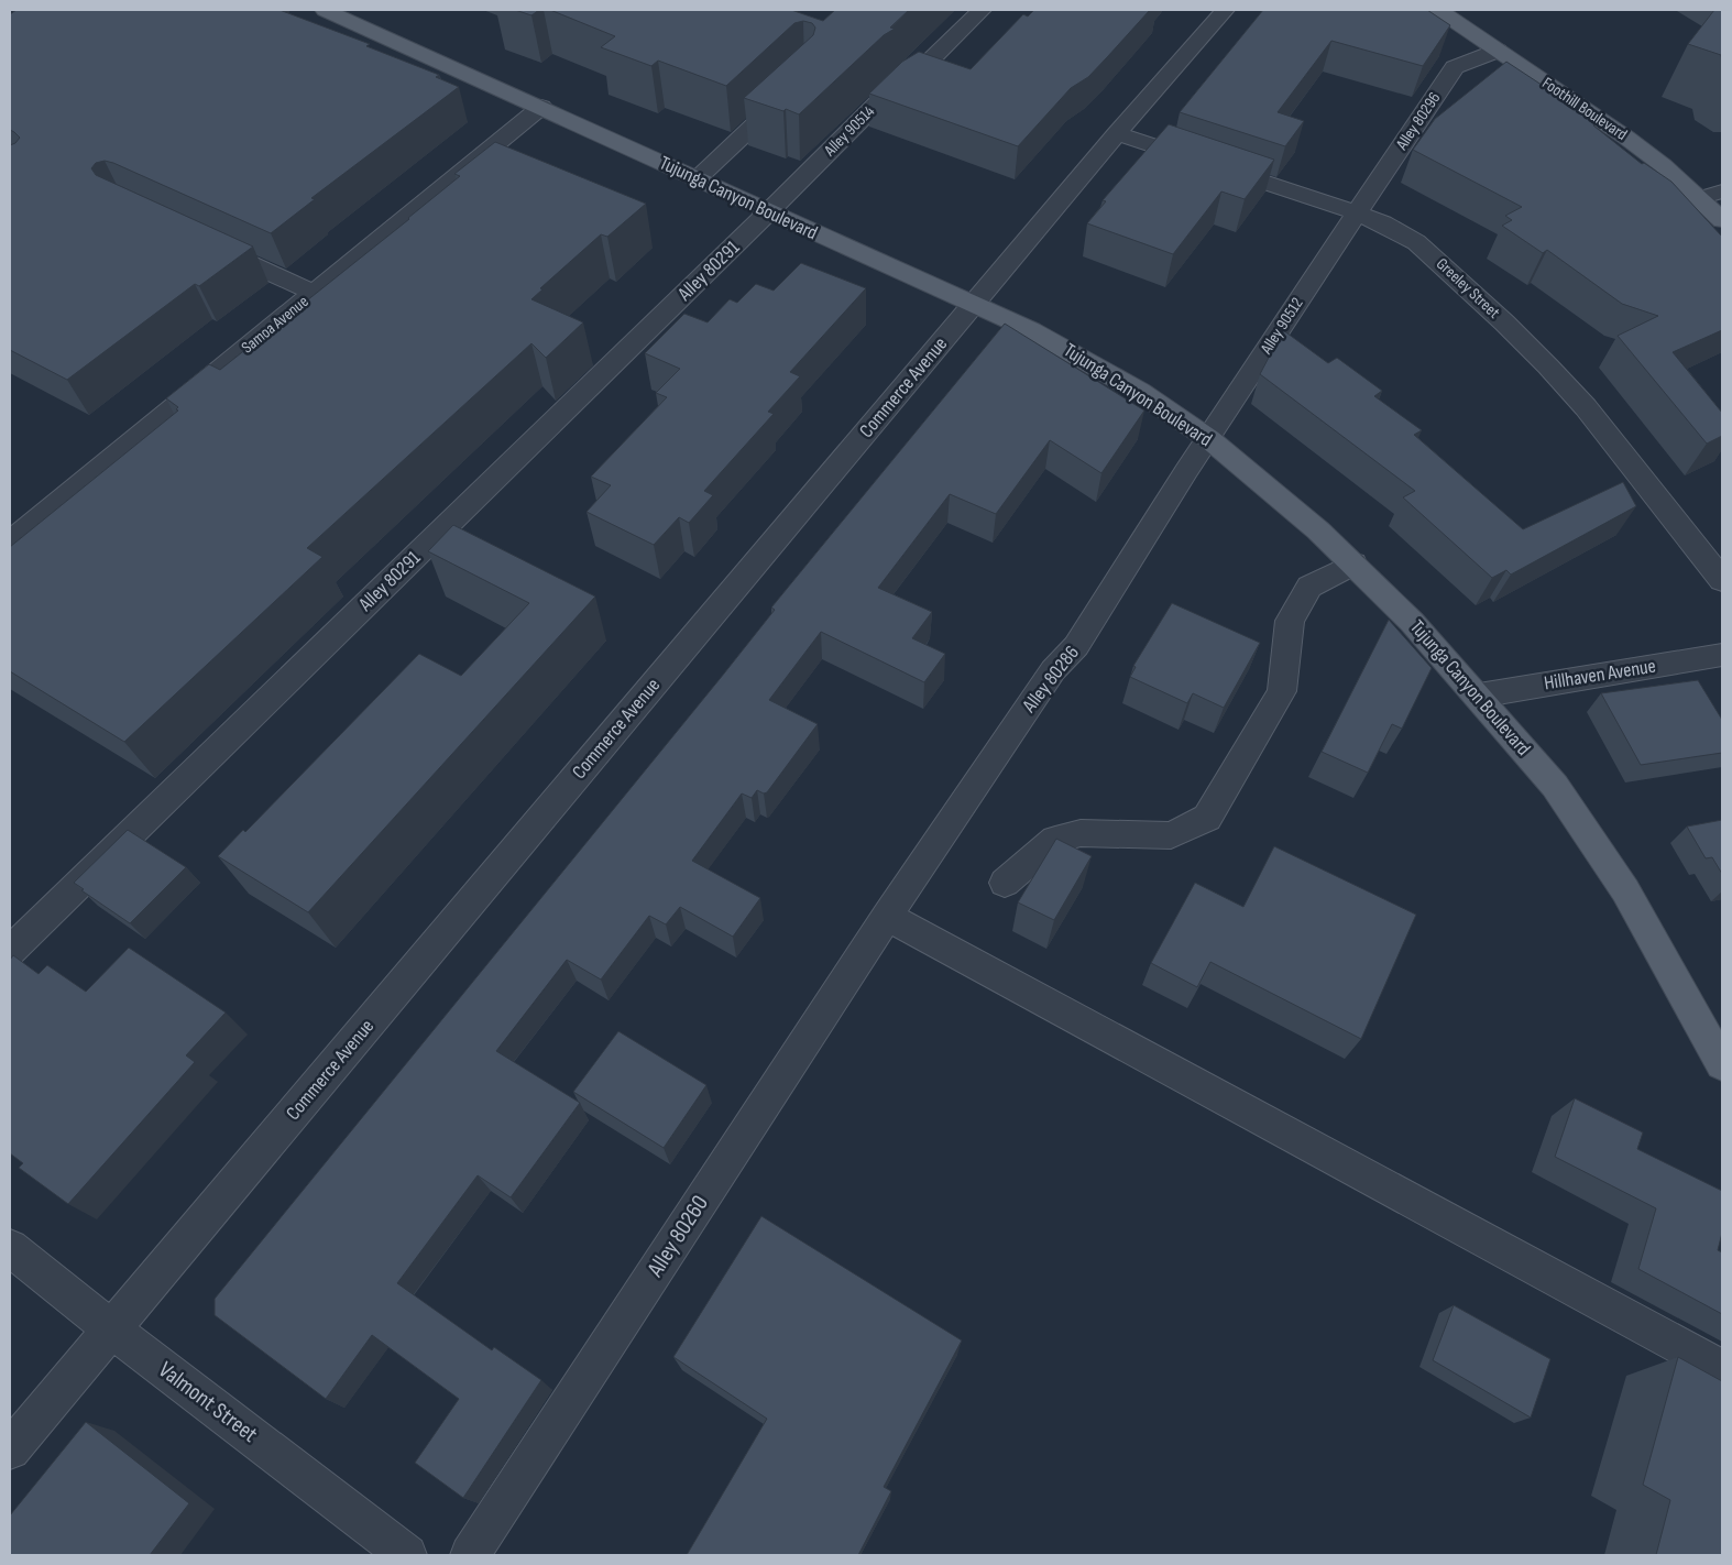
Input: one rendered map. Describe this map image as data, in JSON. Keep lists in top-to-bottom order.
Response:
{
  "streets": {
    "main road": ["Foothill Boulevard", "Tujunga Canyon Boulevard"],
    "street": [
      "Alley 80296",
      "Alley 90514",
      "Alley 80291",
      "Greeley Street",
      "Samoa Avenue",
      "Alley 90512",
      "Commerce Avenue",
      "Hillhaven Avenue",
      "Alley 80286",
      "Alley 80260",
      "Valmont Street"
    ]
  },
  "crossings": [
    ["Foothill Boulevard", "Alley 80296"],
    ["Alley 80296", "Greeley Street"],
    ["Alley 80296", "Alley 90512"],
    ["Alley 90514", "Tujunga Canyon Boulevard"],
    ["Alley 90514", "Alley 80291"],
    ["Tujunga Canyon Boulevard", "Alley 80291"],
    ["Tujunga Canyon Boulevard", "Samoa Avenue"],
    ["Tujunga Canyon Boulevard", "Alley 90512"],
    ["Tujunga Canyon Boulevard", "Commerce Avenue"],
    ["Tujunga Canyon Boulevard", "Hillhaven Avenue"],
    ["Tujunga Canyon Boulevard", "Alley 80286"],
    ["Greeley Street", "Alley 90512"],
    ["Greeley Street", "Commerce Avenue"],
    ["Alley 90512", "Alley 80286"],
    ["Commerce Avenue", "Valmont Street"],
    ["Alley 80286", "Alley 80260"]
  ]
}
